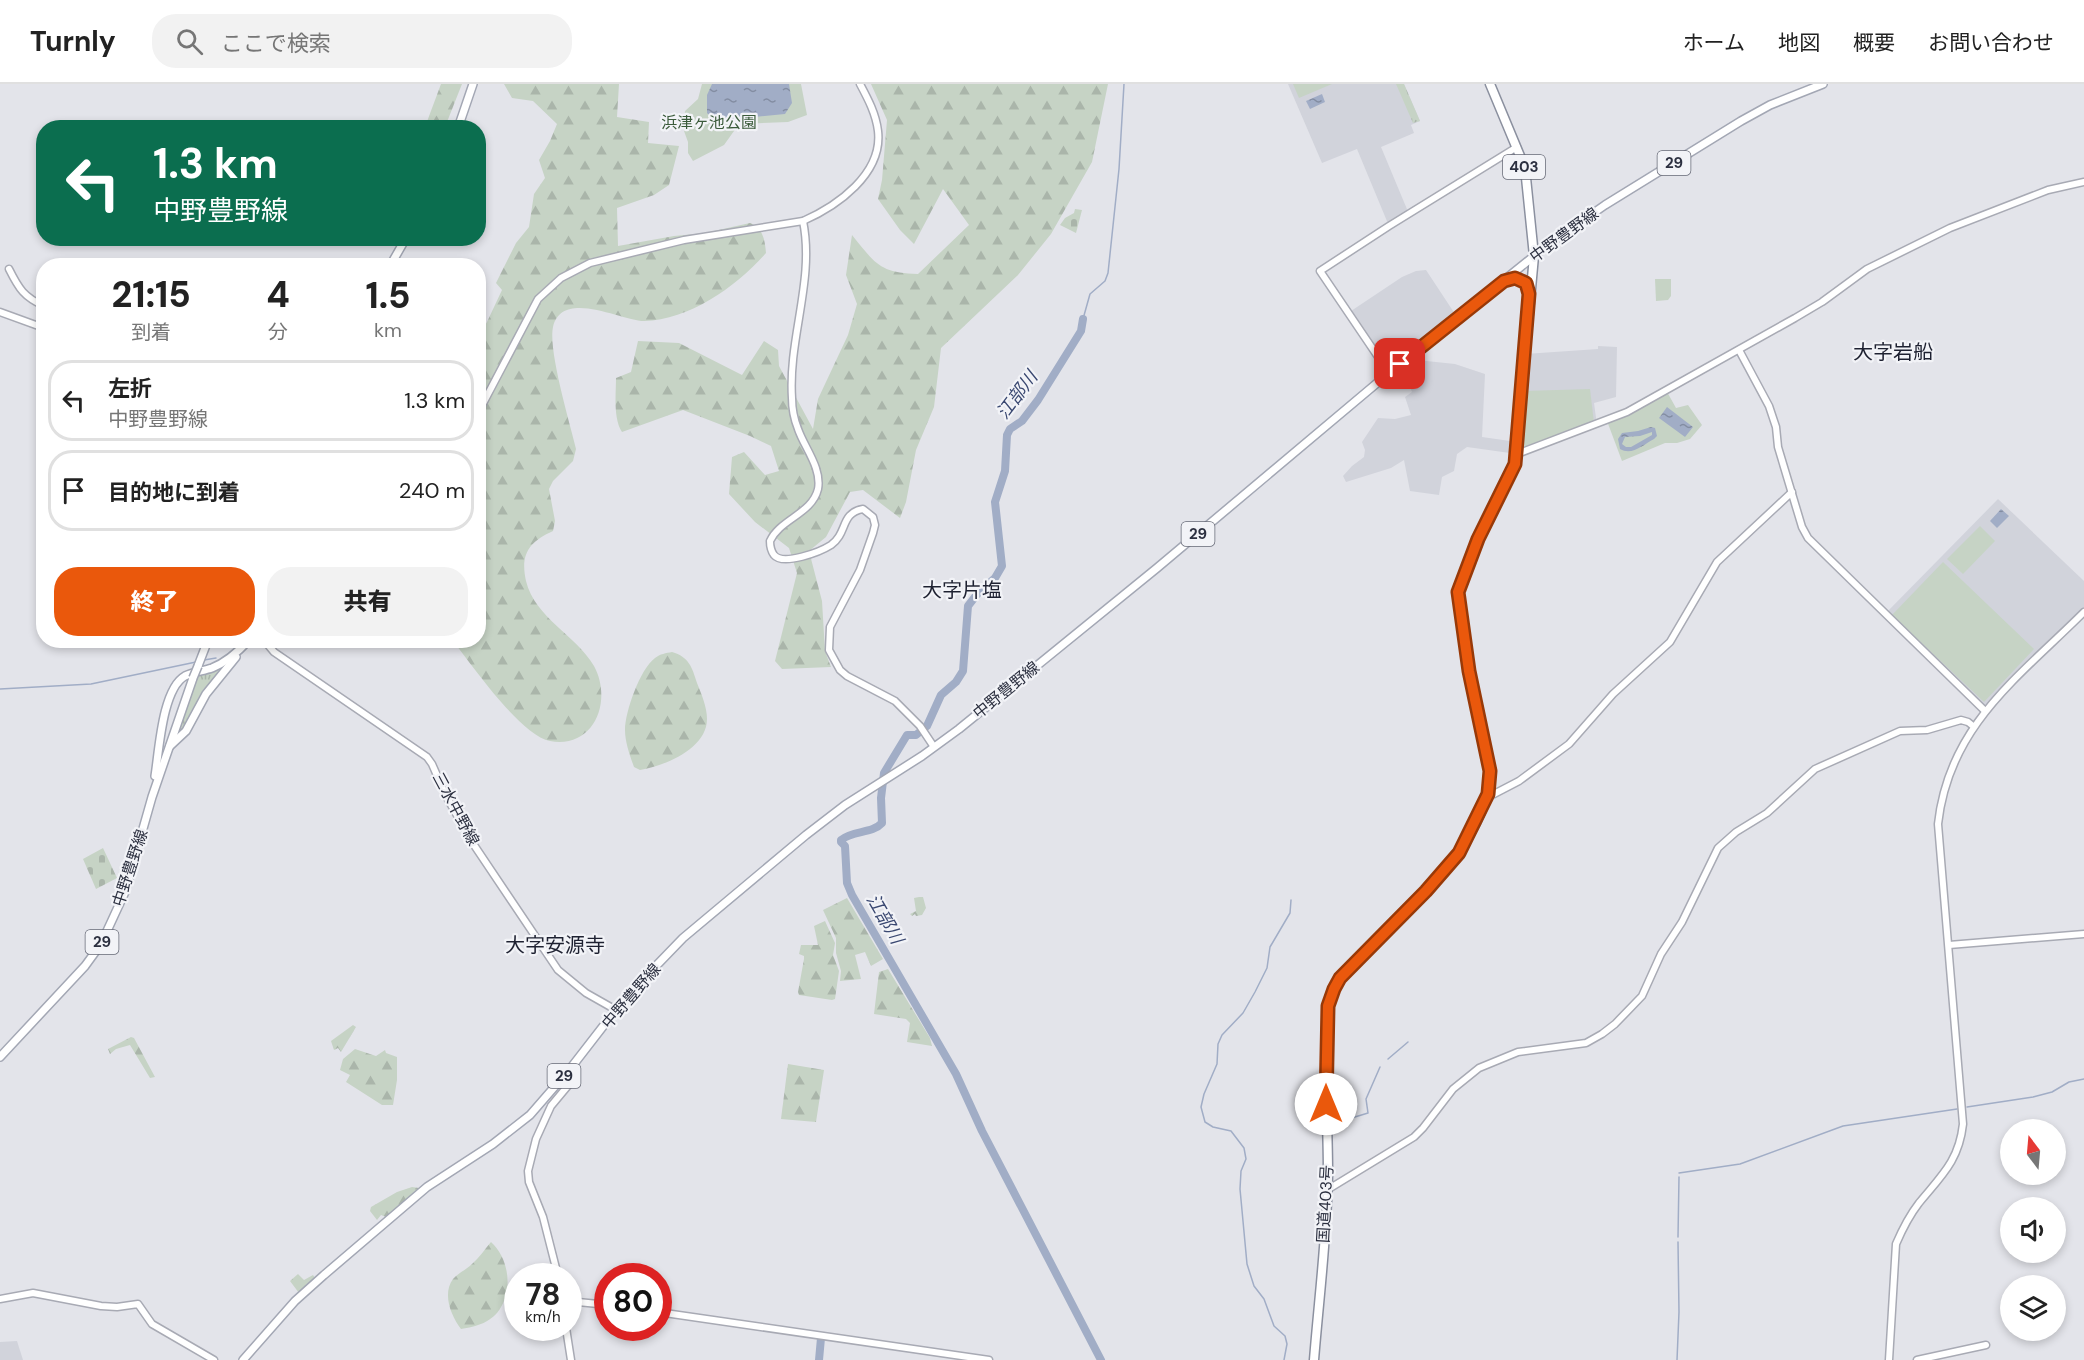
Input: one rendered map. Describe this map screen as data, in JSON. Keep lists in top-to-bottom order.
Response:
{
  "streets": {
    "highway": ["403", "国道403号"],
    "main road": ["29", "中野豊野線"],
    "street": ["三水中野線"]
  },
  "crossings": [
    ["29", "中野豊野線"],
    ["中野豊野線", "三水中野線"],
    ["中野豊野線", "国道403号"]
  ],
  "districts": ["大字岩船", "大字片塩", "大字安源寺"],
  "water": ["江部川"],
  "parks": ["浜津ヶ池公園"],
  "north": "top",
  "page": {
    "header": "Turnly",
    "search": "ここで検索",
    "nav": [
      "ホーム",
      "地図",
      "概要",
      "お問い合わせ"
    ],
    "turn": ["1.3 km", "中野豊野線"],
    "eta": [
      "21:15",
      "到着",
      "4",
      "分",
      "1.5",
      "km"
    ],
    "list": [
      {
        "name": "左折",
        "note": "中野豊野線",
        "value": "1.3 km"
      },
      {
        "name": "目的地に到着",
        "value": "240 m"
      }
    ],
    "buttons": ["終了", "共有"],
    "speed": "78 km/h",
    "limit": "80"
  }
}
